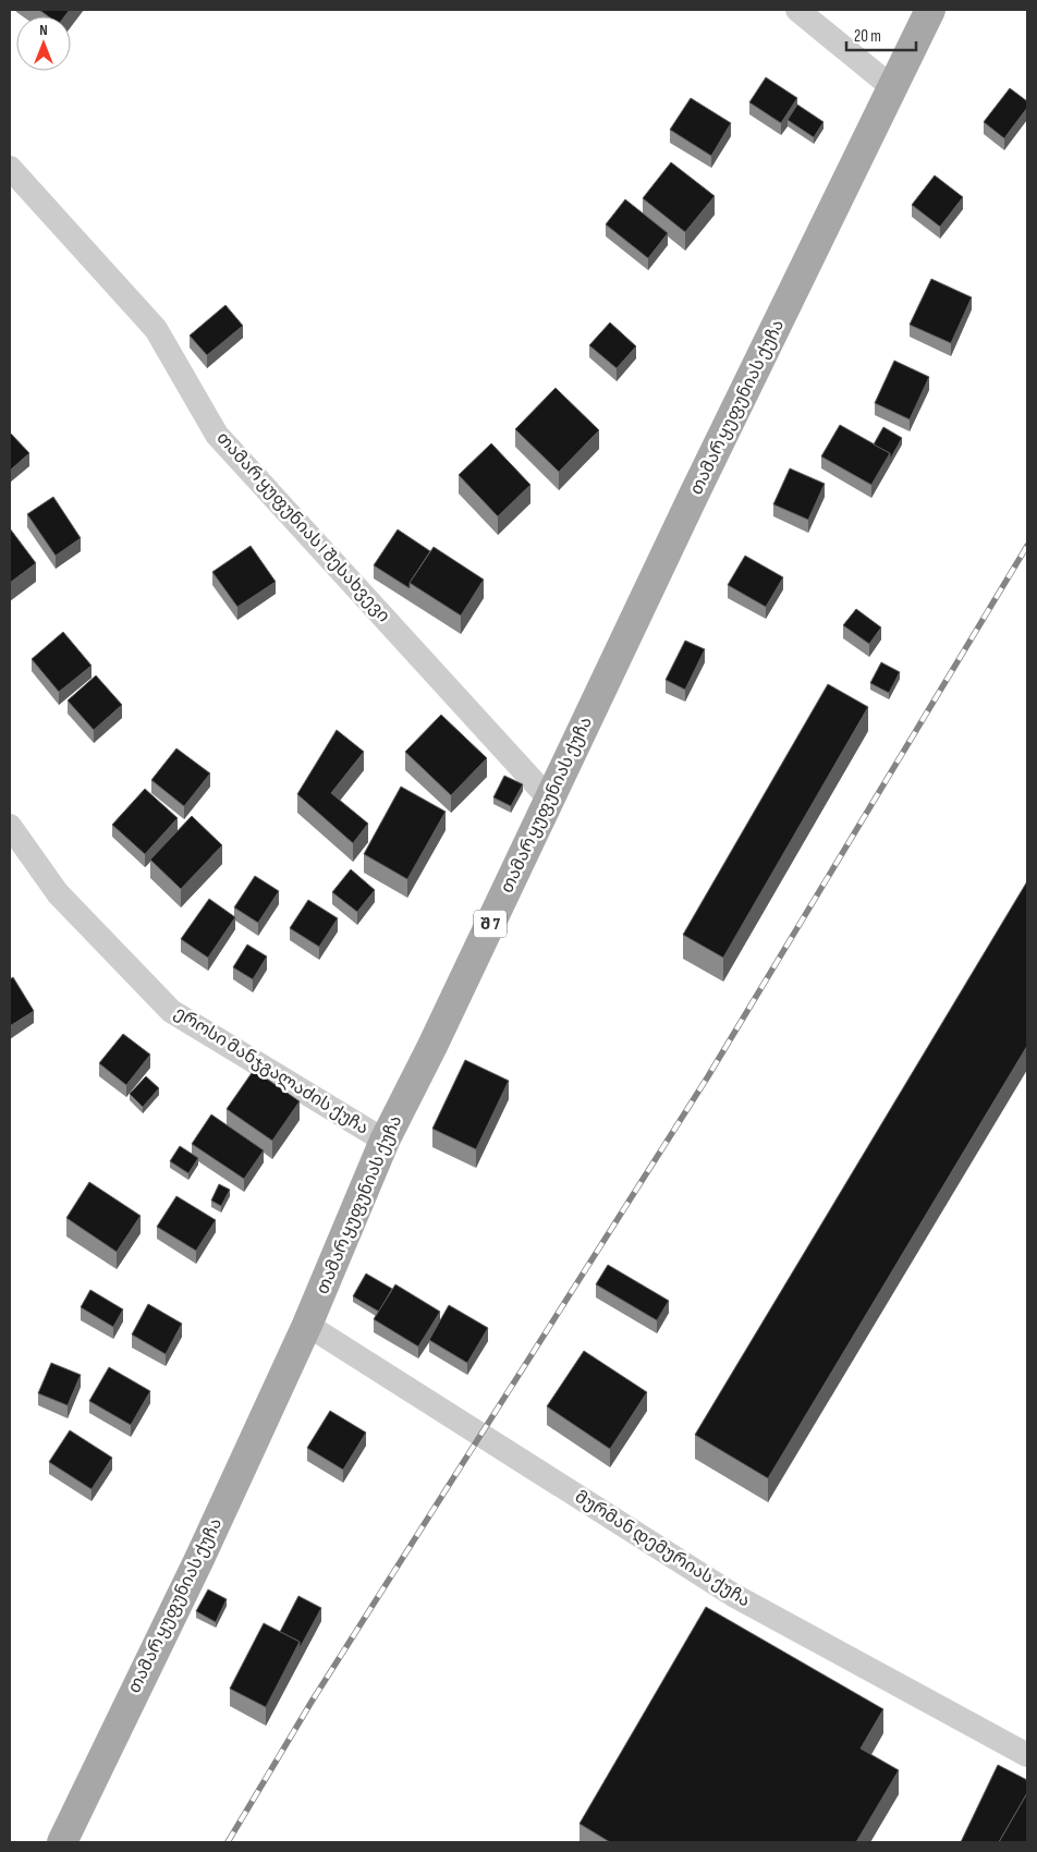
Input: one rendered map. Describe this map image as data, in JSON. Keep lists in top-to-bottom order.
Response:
{
  "streets": {
    "main road": ["თამარ ყუფუნიას ქუჩა", "შ 7"],
    "street": ["თამარ ყუფუნიას I შესახვევი", "ეროსი მანჯგალაძის ქუჩა", "მურმან დემურიას ქუჩა"]
  },
  "crossings": [
    ["თამარ ყუფუნიას ქუჩა", "თამარ ყუფუნიას I შესახვევი"],
    ["თამარ ყუფუნიას ქუჩა", "ეროსი მანჯგალაძის ქუჩა"],
    ["თამარ ყუფუნიას ქუჩა", "მურმან დემურიას ქუჩა"]
  ],
  "scale_bar": "20 m",
  "north": "top"
}
